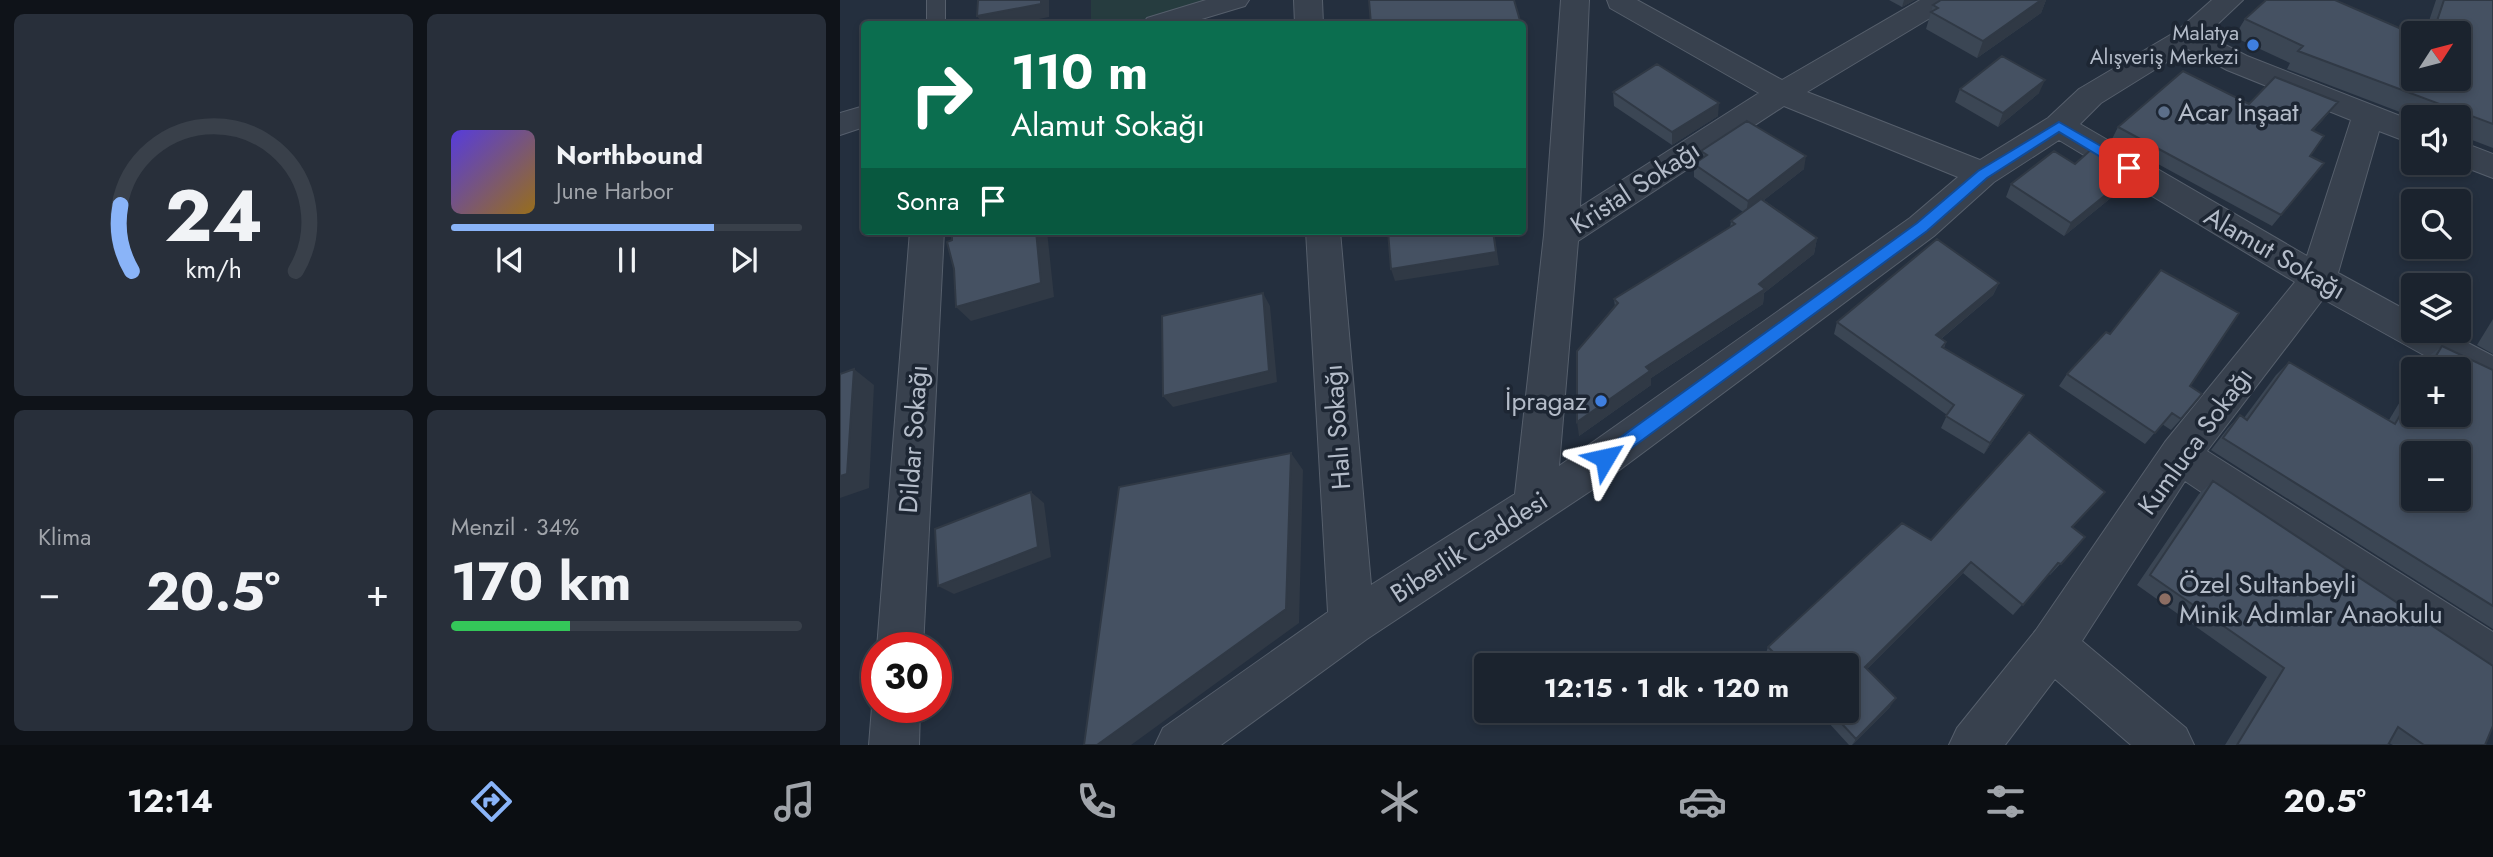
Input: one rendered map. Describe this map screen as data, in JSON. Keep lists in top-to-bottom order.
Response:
{
  "streets": {
    "street": [
      "Kristal Sokağı",
      "Alamut Sokağı",
      "Halı Sokağı",
      "Dildar Sokağı",
      "Kumluca Sokağı",
      "Biberlik Caddesi"
    ]
  },
  "crossings": [
    ["Kristal Sokağı", "Biberlik Caddesi"],
    ["Alamut Sokağı", "Kumluca Sokağı"],
    ["Alamut Sokağı", "Biberlik Caddesi"],
    ["Halı Sokağı", "Biberlik Caddesi"]
  ],
  "places": [
    "Malatya Alışveriş Merkezi",
    "Acar İnşaat",
    "İpragaz",
    "Özel Sultanbeyli Minik Adımlar Anaokulu"
  ],
  "north": "top right",
  "page": {
    "map_buttons": ["+", "−"],
    "turn": ["110 m", "Alamut Sokağı"],
    "song": ["Northbound", "June Harbor"],
    "then": "Sonra",
    "tile": [
      "Klima",
      ["Menzil · 34%", "170 km"]
    ],
    "heat": ["−", "20.5°", "+"],
    "limit": "30",
    "trip": "12:15 · 1 dk · 120 m",
    "tabs": ["12:14", "20.5°"],
    "gauge": ["24", "km/h"]
  }
}
